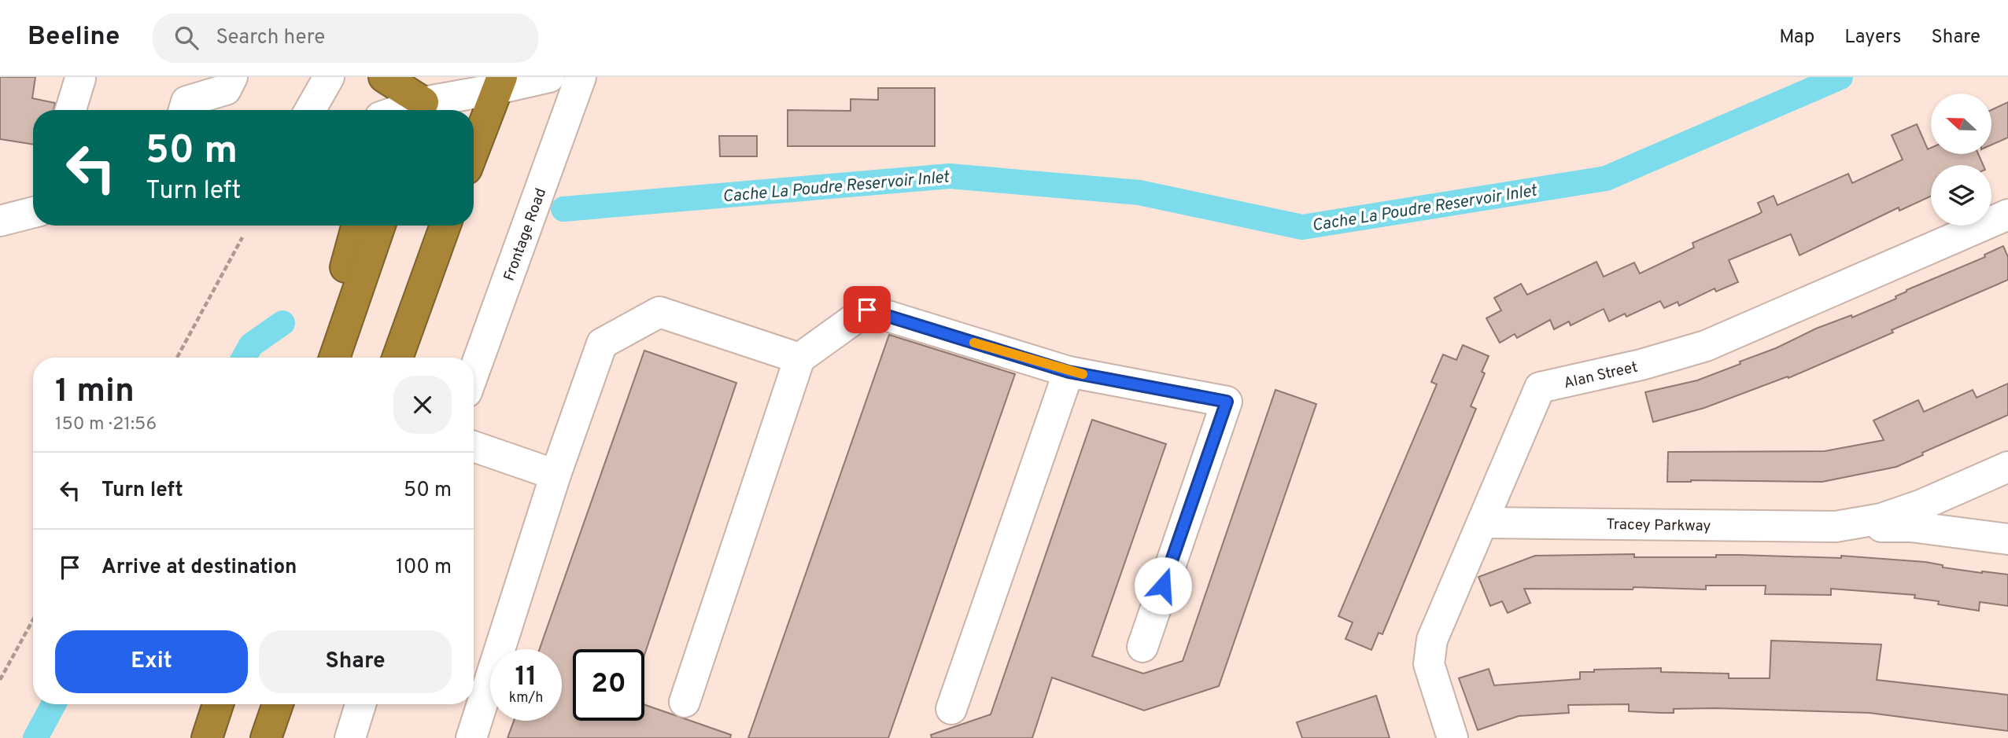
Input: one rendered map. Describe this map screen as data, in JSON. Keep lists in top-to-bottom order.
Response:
{
  "streets": {
    "street": ["Frontage Road", "Alan Street", "Tracey Parkway"]
  },
  "crossings": [
    ["Alan Street", "Tracey Parkway"]
  ],
  "water": ["Cache La Poudre Reservoir Inlet"],
  "north": "left",
  "page": {
    "header": "Beeline",
    "search": "Search here",
    "nav": ["Map", "Layers", "Share"],
    "turn": ["50 m", "Turn left"],
    "heading": ["1 min", "150 m · 21:56"],
    "list": [
      {
        "name": "Turn left",
        "value": "50 m"
      },
      {
        "name": "Arrive at destination",
        "value": "100 m"
      }
    ],
    "buttons": ["Exit", "Share"],
    "speed": "11 km/h",
    "limit": "20"
  }
}
